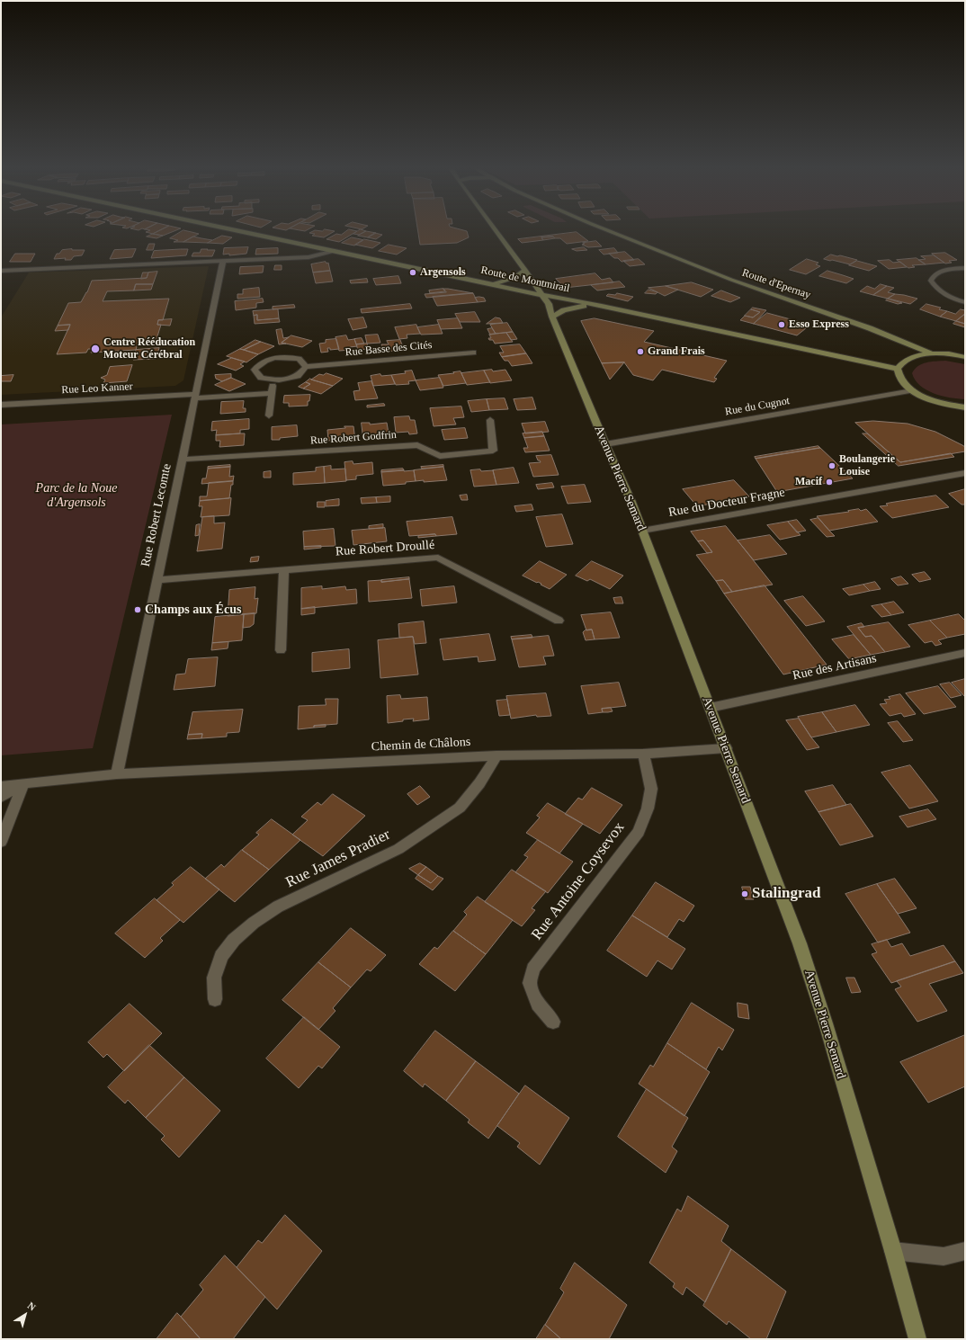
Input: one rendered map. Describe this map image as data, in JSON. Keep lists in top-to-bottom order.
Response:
{
  "streets": {
    "main road": ["Route de Montmirail", "Route d'Epernay", "Avenue Pierre Semard"],
    "street": [
      "Rue Basse des Cités",
      "Rue Leo Kanner",
      "Rue du Cugnot",
      "Rue Robert Godfrin",
      "Rue du Docteur Fragne",
      "Rue Robert Lecomte",
      "Rue Robert Droullé",
      "Rue des Artisans",
      "Chemin de Châlons",
      "Rue James Pradier",
      "Rue Antoine Coysevox"
    ]
  },
  "crossings": [
    ["Route de Montmirail", "Avenue Pierre Semard"],
    ["Rue Leo Kanner", "Rue Robert Lecomte"],
    ["Rue du Cugnot", "Avenue Pierre Semard"],
    ["Rue Robert Godfrin", "Rue Robert Lecomte"],
    ["Avenue Pierre Semard", "Rue du Docteur Fragne"],
    ["Avenue Pierre Semard", "Rue des Artisans"],
    ["Avenue Pierre Semard", "Chemin de Châlons"],
    ["Rue Robert Lecomte", "Rue Robert Droullé"],
    ["Rue Robert Lecomte", "Chemin de Châlons"],
    ["Chemin de Châlons", "Rue James Pradier"],
    ["Chemin de Châlons", "Rue Antoine Coysevox"]
  ],
  "parks": ["Parc de la Noue d'Argensols"],
  "places": [
    "Argensols",
    "Esso Express",
    "Centre Rééducation Moteur Cérébral",
    "Grand Frais",
    "Boulangerie Louise",
    "Macif",
    "Champs aux Écus",
    "Stalingrad"
  ],
  "north": "top right"
}
